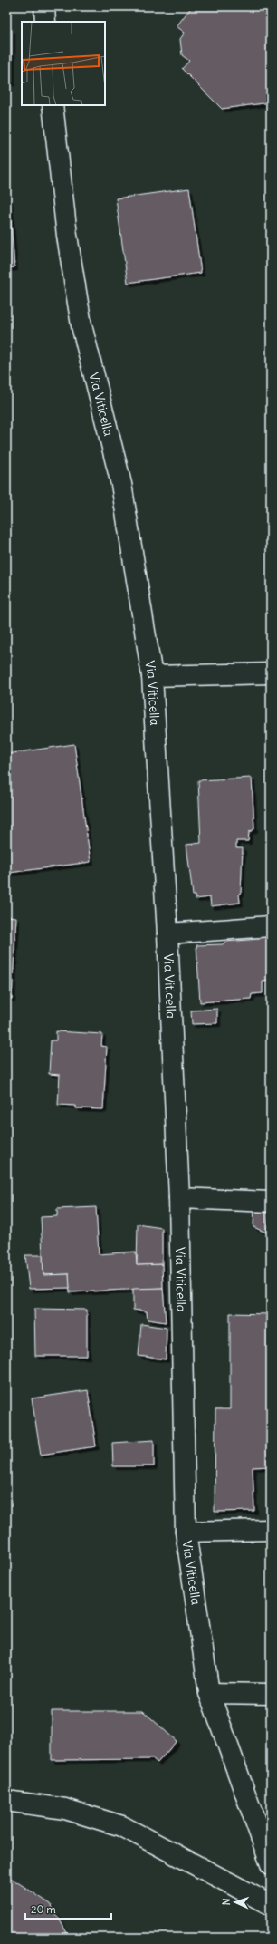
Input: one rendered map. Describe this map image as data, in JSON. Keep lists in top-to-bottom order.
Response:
{
  "streets": {
    "street": ["Via Viticella"]
  },
  "scale_bar": "20 m",
  "north": "left"
}
